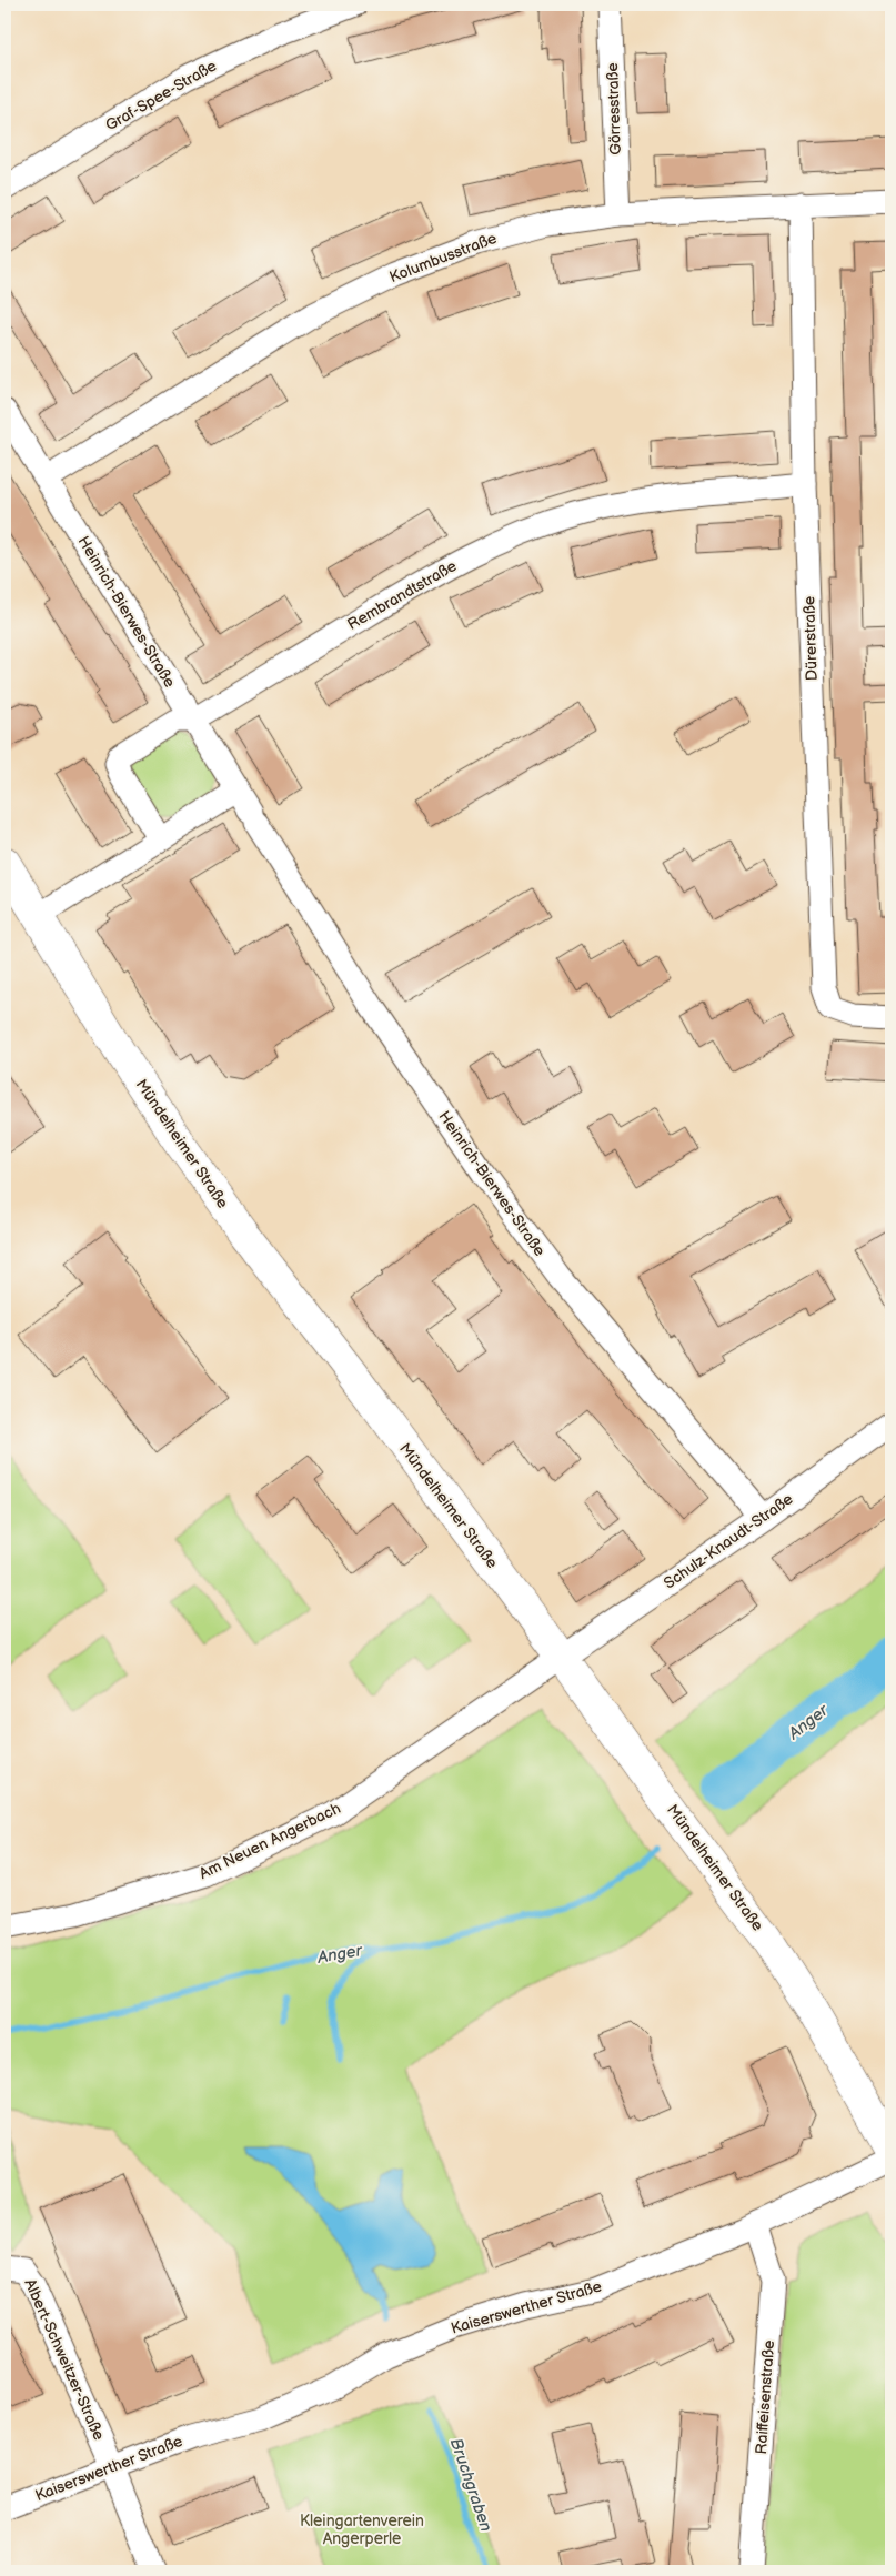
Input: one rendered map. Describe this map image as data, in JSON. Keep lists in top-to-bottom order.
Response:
{
  "streets": {
    "main road": ["Mündelheimer Straße"],
    "street": [
      "Graf-Spee-Straße",
      "Görresstraße",
      "Kolumbusstraße",
      "Rembrandtstraße",
      "Heinrich-Bierwes-Straße",
      "Dürerstraße",
      "Schulz-Knaudt-Straße",
      "Am Neuen Angerbach",
      "Kaiserswerther Straße",
      "Albert-Schweitzer-Straße",
      "Raiffeisenstraße"
    ]
  },
  "crossings": [
    ["Görresstraße", "Kolumbusstraße"],
    ["Kolumbusstraße", "Heinrich-Bierwes-Straße"],
    ["Kolumbusstraße", "Dürerstraße"],
    ["Rembrandtstraße", "Heinrich-Bierwes-Straße"],
    ["Rembrandtstraße", "Dürerstraße"],
    ["Heinrich-Bierwes-Straße", "Schulz-Knaudt-Straße"],
    ["Mündelheimer Straße", "Schulz-Knaudt-Straße"],
    ["Mündelheimer Straße", "Am Neuen Angerbach"],
    ["Schulz-Knaudt-Straße", "Am Neuen Angerbach"],
    ["Kaiserswerther Straße", "Albert-Schweitzer-Straße"],
    ["Kaiserswerther Straße", "Raiffeisenstraße"]
  ],
  "water": ["Anger", "Bruchgraben"],
  "parks": ["Kleingartenverein Angerperle"]
}
